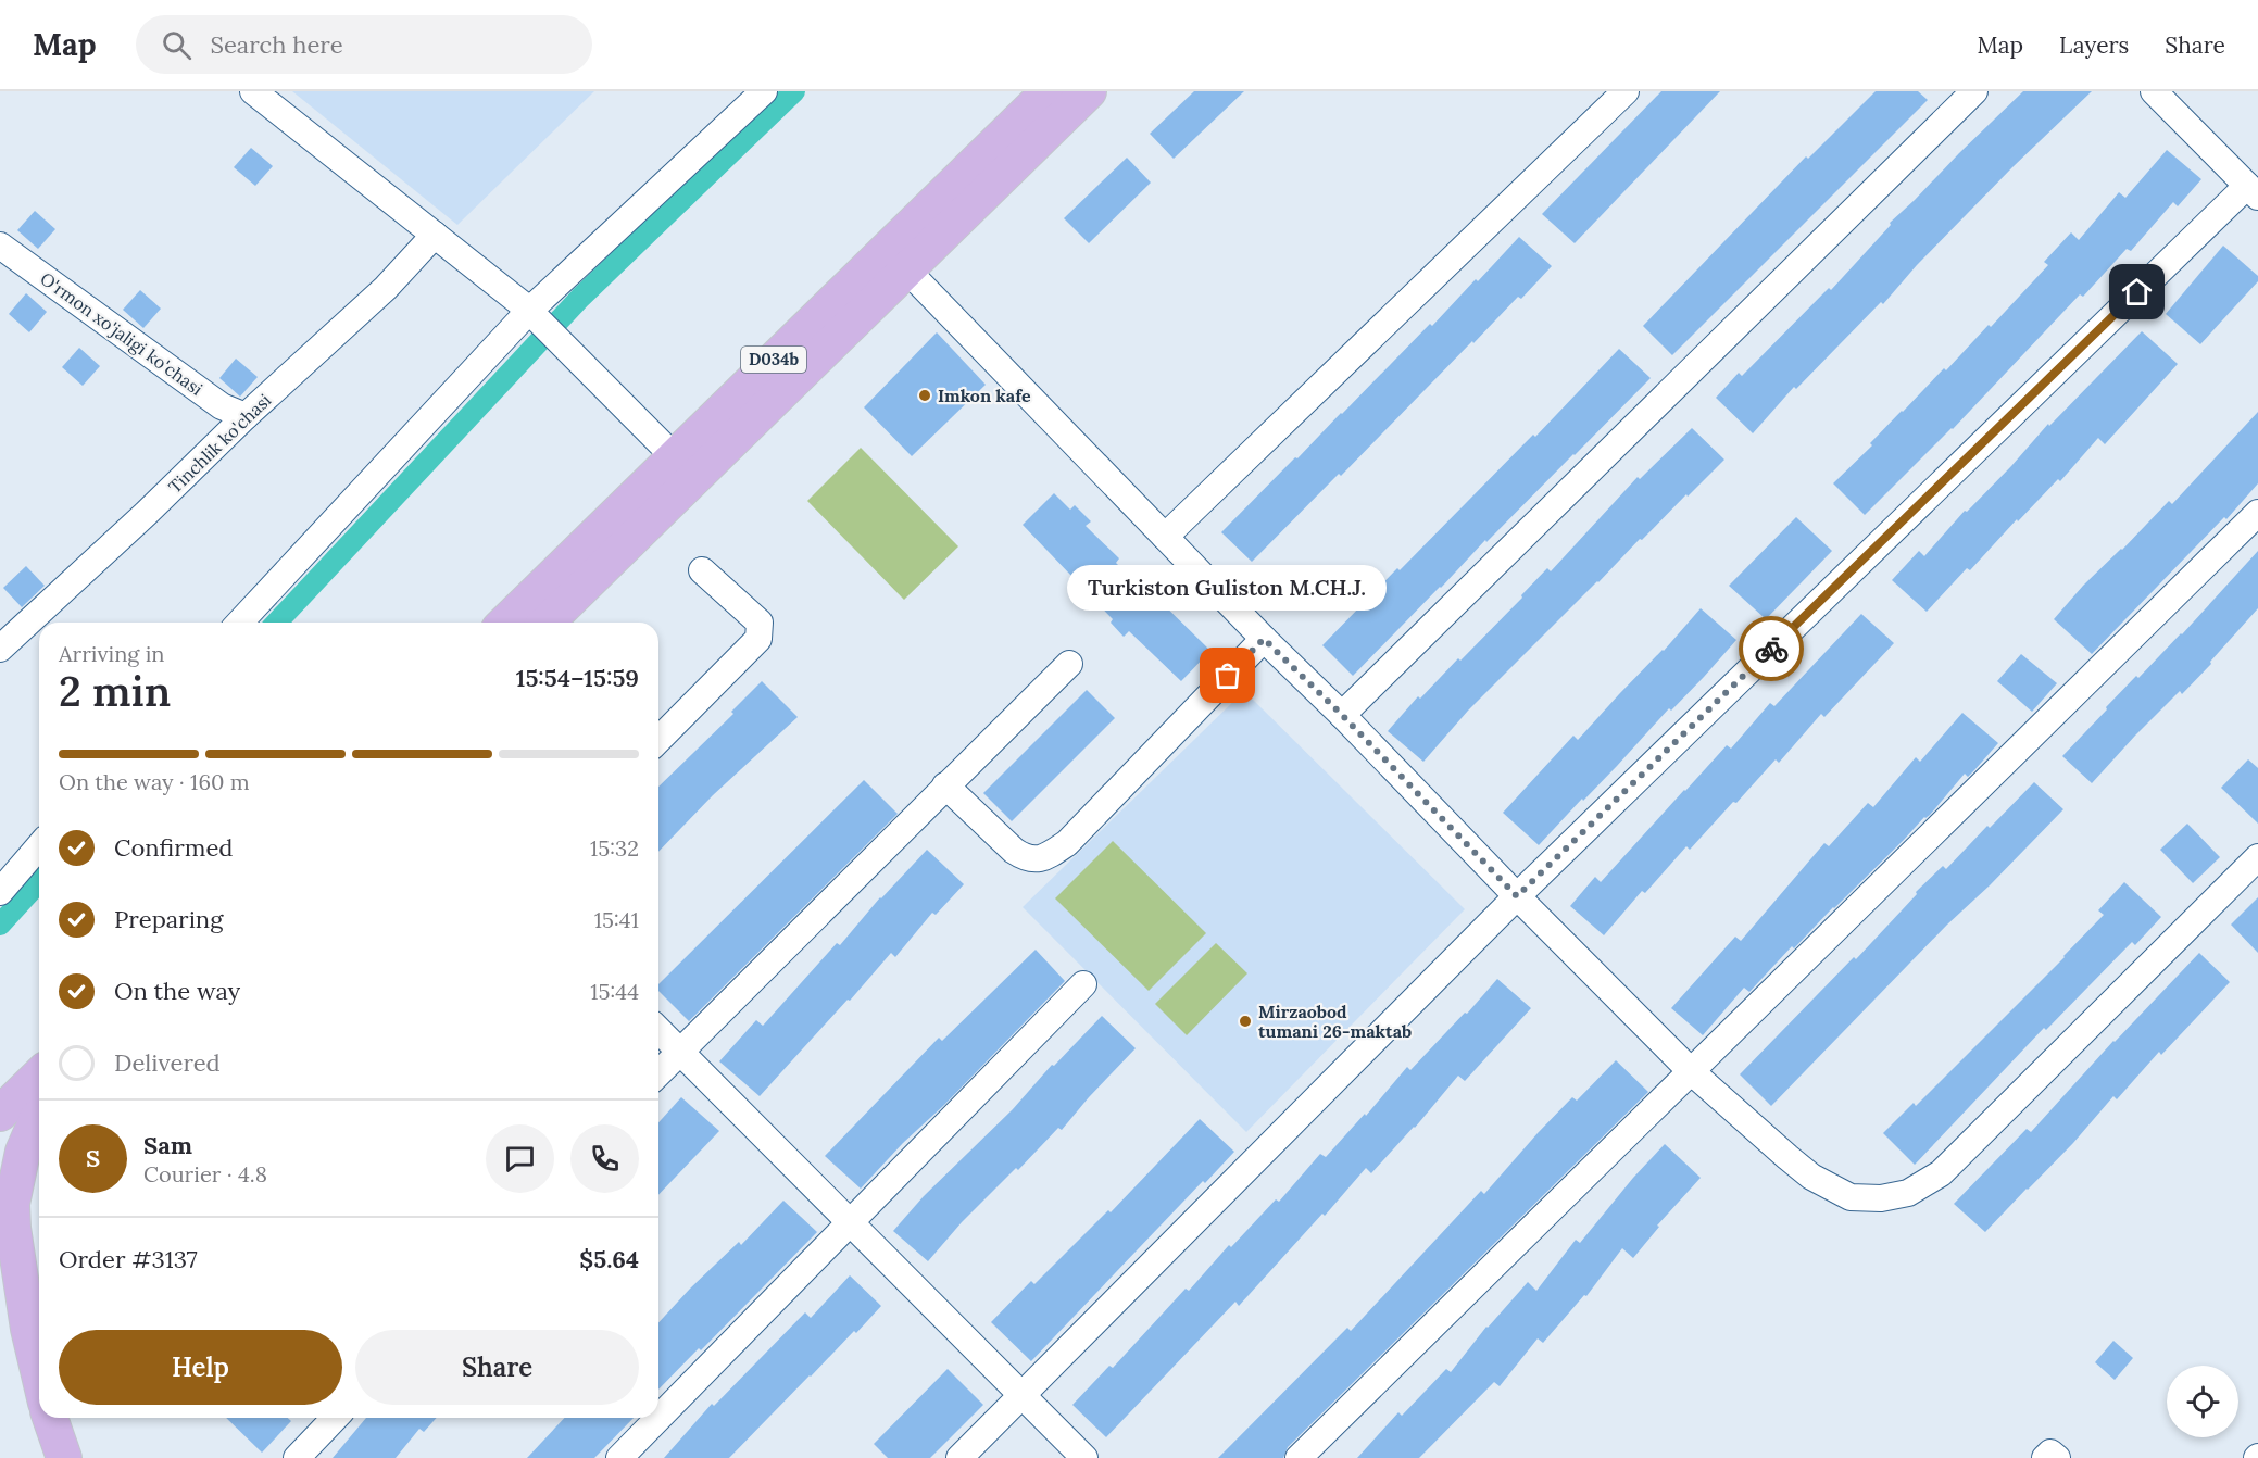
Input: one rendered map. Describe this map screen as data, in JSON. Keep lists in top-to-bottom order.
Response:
{
  "streets": {
    "main road": ["D034b"],
    "street": ["O'rmon xo'jaligi ko'chasi", "Tinchlik ko'chasi"]
  },
  "crossings": [
    ["O'rmon xo'jaligi ko'chasi", "Tinchlik ko'chasi"]
  ],
  "places": ["Imkon kafe", "Turkiston Guliston M.CH.J.", "Mirzaobod tumani 26-maktab"],
  "page": {
    "header": "Map",
    "search": "Search here",
    "nav": ["Map", "Layers", "Share"],
    "bubble": "Turkiston Guliston M.CH.J.",
    "heading": ["2 min", "Arriving in", "15:54–15:59"],
    "panel": [
      "Sam",
      "Courier · 4.8",
      "Order #3137",
      "$5.64"
    ],
    "bar": "On the way · 160 m",
    "list": [
      ["Confirmed", "15:32"],
      ["Preparing", "15:41"],
      ["On the way", "15:44"],
      "Delivered"
    ],
    "round": "S",
    "buttons": ["Help", "Share"]
  }
}
